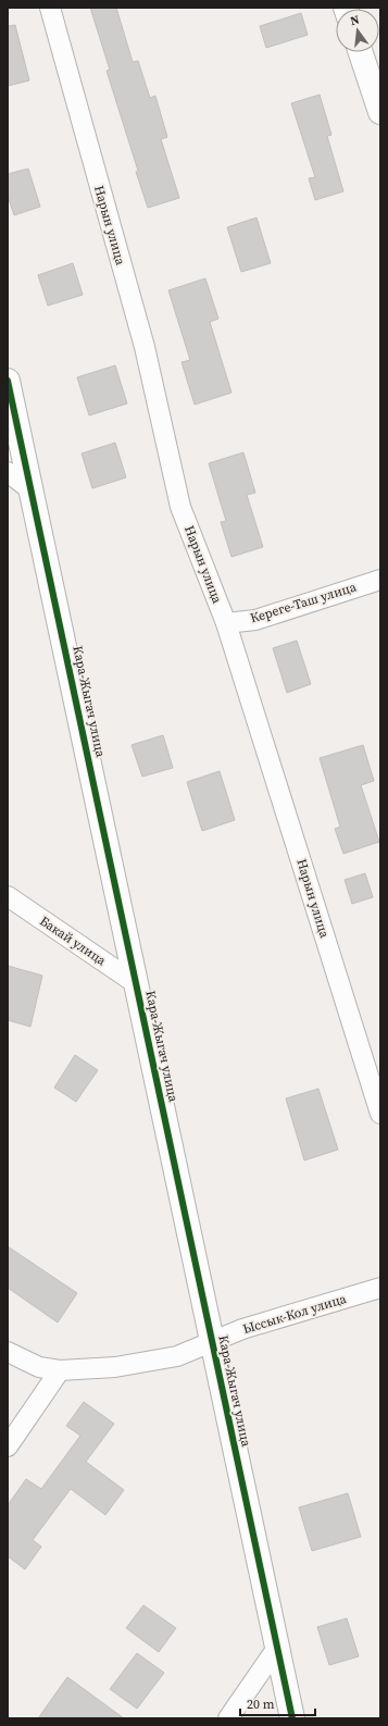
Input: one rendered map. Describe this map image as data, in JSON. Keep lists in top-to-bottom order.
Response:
{
  "streets": {
    "street": [
      "Нарын улица",
      "Кереге-Таш улица",
      "Кара-Жыгач улица",
      "Бакай улица",
      "Ыссык-Кол улица"
    ]
  },
  "crossings": [
    ["Нарын улица", "Кереге-Таш улица"],
    ["Кара-Жыгач улица", "Бакай улица"],
    ["Кара-Жыгач улица", "Ыссык-Кол улица"]
  ],
  "scale_bar": "20 m",
  "north": "top"
}
